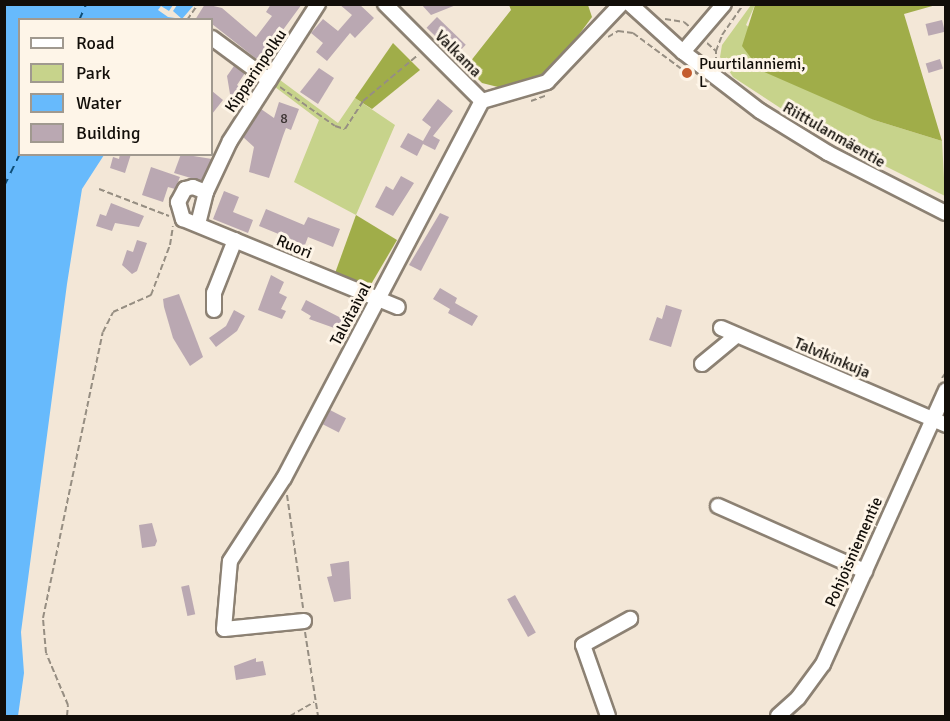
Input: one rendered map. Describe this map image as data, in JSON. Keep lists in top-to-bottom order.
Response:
{
  "streets": {
    "street": [
      "Valkama",
      "Kipparinpolku",
      "Riittulanmäentie",
      "Ruori",
      "Talvitaival",
      "Talvikinkuja",
      "Pohjoisniementie"
    ]
  },
  "crossings": [
    ["Valkama", "Talvitaival"],
    ["Kipparinpolku", "Ruori"],
    ["Ruori", "Talvitaival"],
    ["Talvikinkuja", "Pohjoisniementie"]
  ],
  "places": ["Puurtilanniemi, L"],
  "house_numbers": ["8"],
  "legend": [
    "Road",
    "Park",
    "Water",
    "Building"
  ]
}
